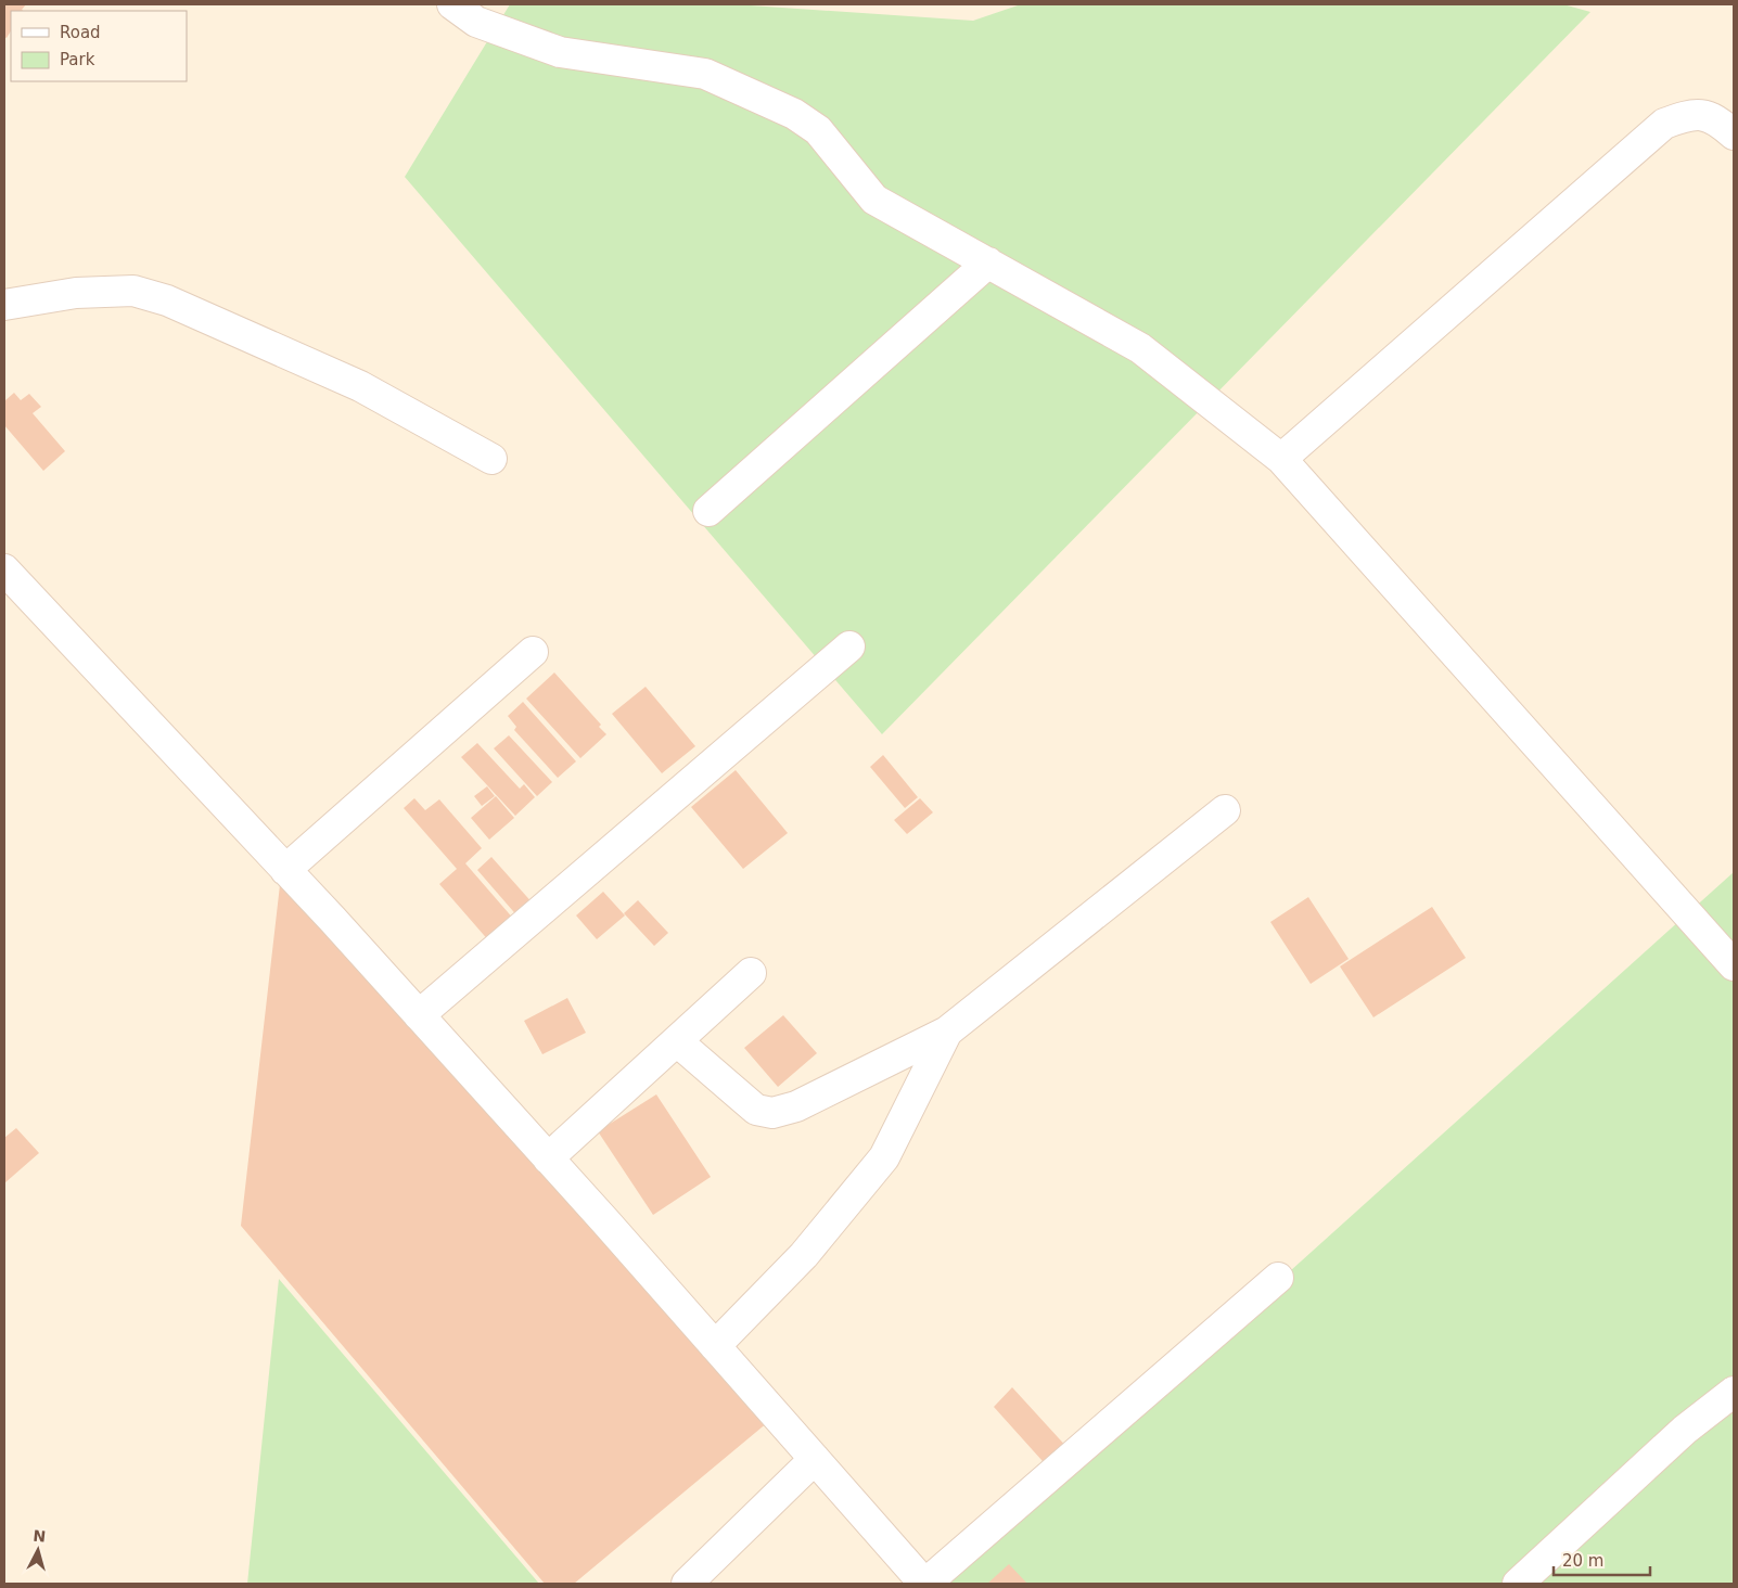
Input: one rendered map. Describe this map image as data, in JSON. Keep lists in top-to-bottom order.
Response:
{
  "legend": ["Road", "Park"],
  "scale_bar": "20 m",
  "north": "top"
}
